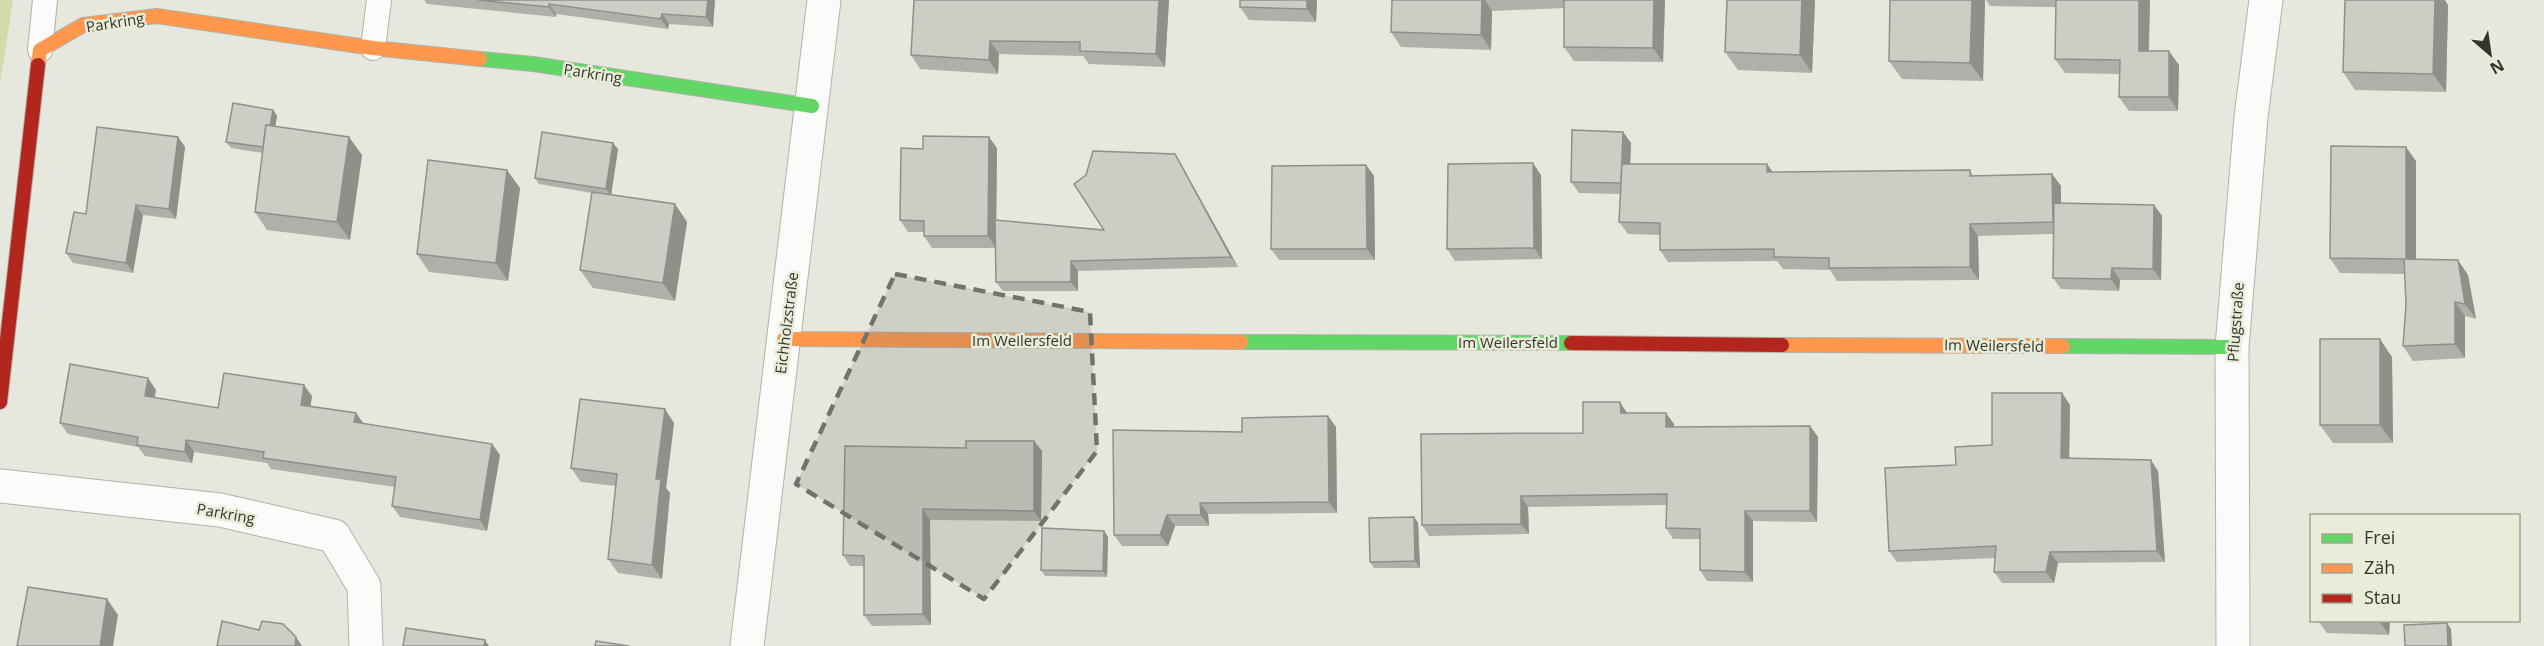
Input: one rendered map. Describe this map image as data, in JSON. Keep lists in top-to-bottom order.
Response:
{
  "streets": {
    "street": [
      "Parkring",
      "Pflugstraße",
      "Eichholzstraße",
      "Im Weilersfeld"
    ]
  },
  "crossings": [
    ["Parkring", "Eichholzstraße"],
    ["Pflugstraße", "Im Weilersfeld"],
    ["Eichholzstraße", "Im Weilersfeld"]
  ],
  "legend": ["Frei", "Zäh", "Stau"],
  "north": "bottom right"
}
